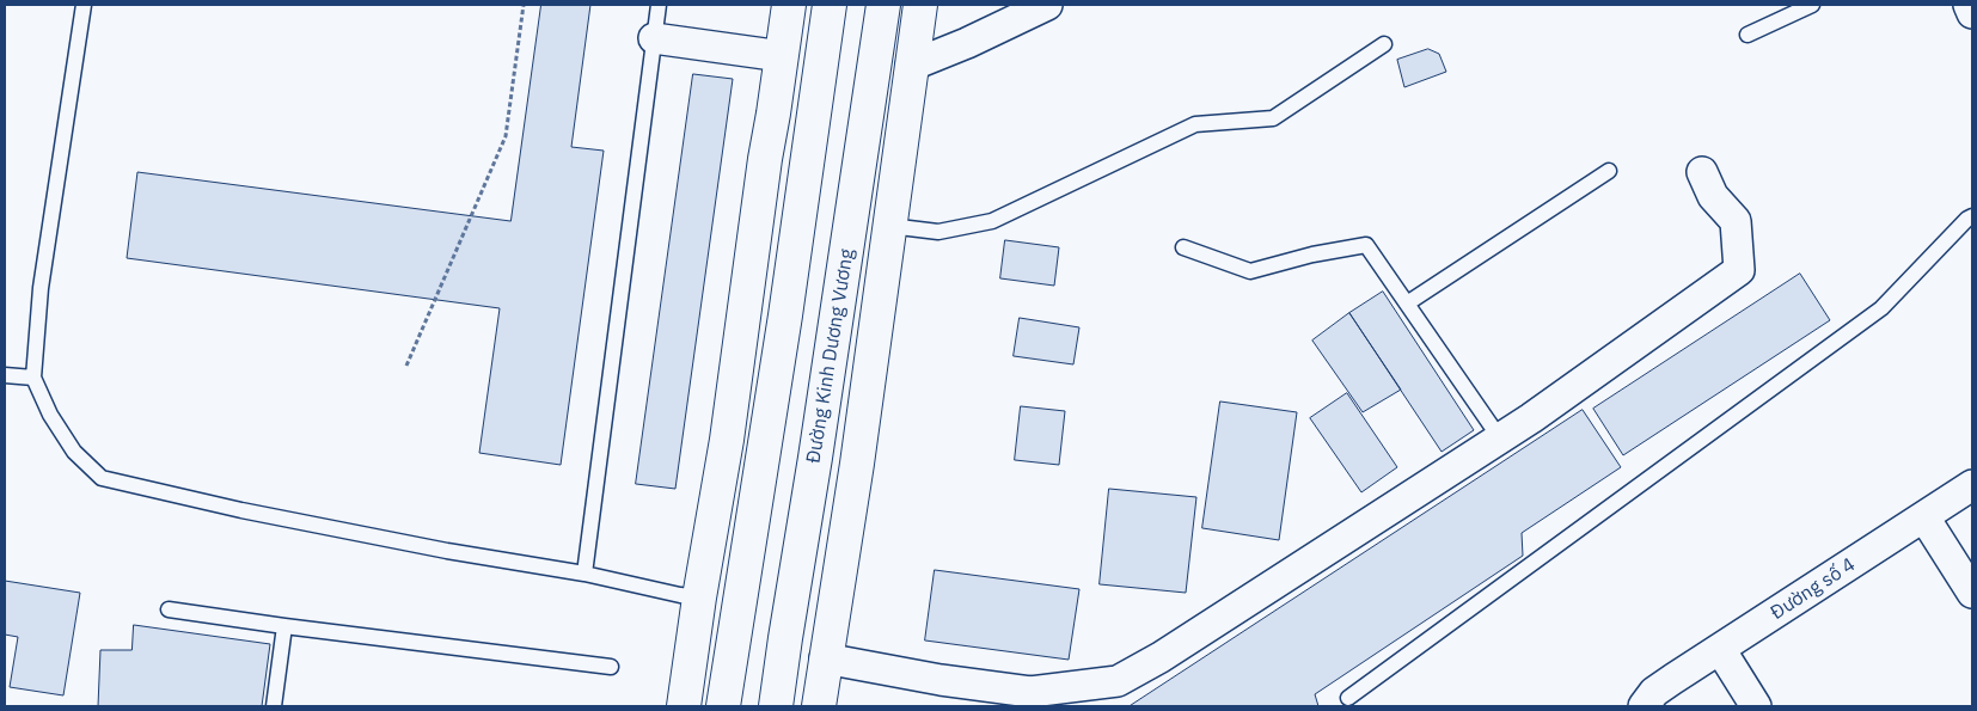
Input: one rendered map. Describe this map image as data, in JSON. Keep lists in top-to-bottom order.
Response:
{
  "streets": {
    "main road": ["Đường Kinh Dương Vương"],
    "street": ["Đường số 4"]
  }
}
